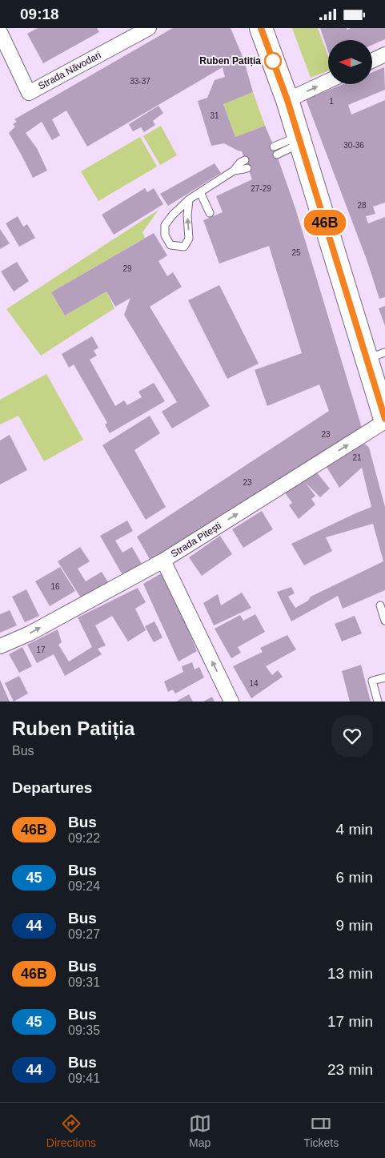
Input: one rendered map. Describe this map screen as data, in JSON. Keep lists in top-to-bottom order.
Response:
{
  "streets": {
    "street": ["Strada Năvodari", "Strada Pitești"]
  },
  "one_way": ["Strada Pitești"],
  "places": ["Ruben Patiția"],
  "lines": ["bus line 46B"],
  "house_numbers": [
    "33-37",
    "1",
    "31",
    "30-36",
    "27-29",
    "28",
    "25",
    "29",
    "23",
    "21",
    "23",
    "16",
    "17",
    "14"
  ],
  "north": "left",
  "page": {
    "status": "09:18",
    "on_map": "46B",
    "heading": [
      ["Ruben Patiția", "Bus"],
      "Departures"
    ],
    "list": [
      {
        "mark": "46B",
        "name": "Bus",
        "note": "09:22",
        "value": "4 min"
      },
      {
        "mark": "45",
        "name": "Bus",
        "note": "09:24",
        "value": "6 min"
      },
      {
        "mark": "44",
        "name": "Bus",
        "note": "09:27",
        "value": "9 min"
      },
      {
        "mark": "46B",
        "name": "Bus",
        "note": "09:31",
        "value": "13 min"
      },
      {
        "mark": "45",
        "name": "Bus",
        "note": "09:35",
        "value": "17 min"
      },
      {
        "mark": "44",
        "name": "Bus",
        "note": "09:41",
        "value": "23 min"
      }
    ],
    "tabs": ["Directions", "Map", "Tickets"]
  }
}
